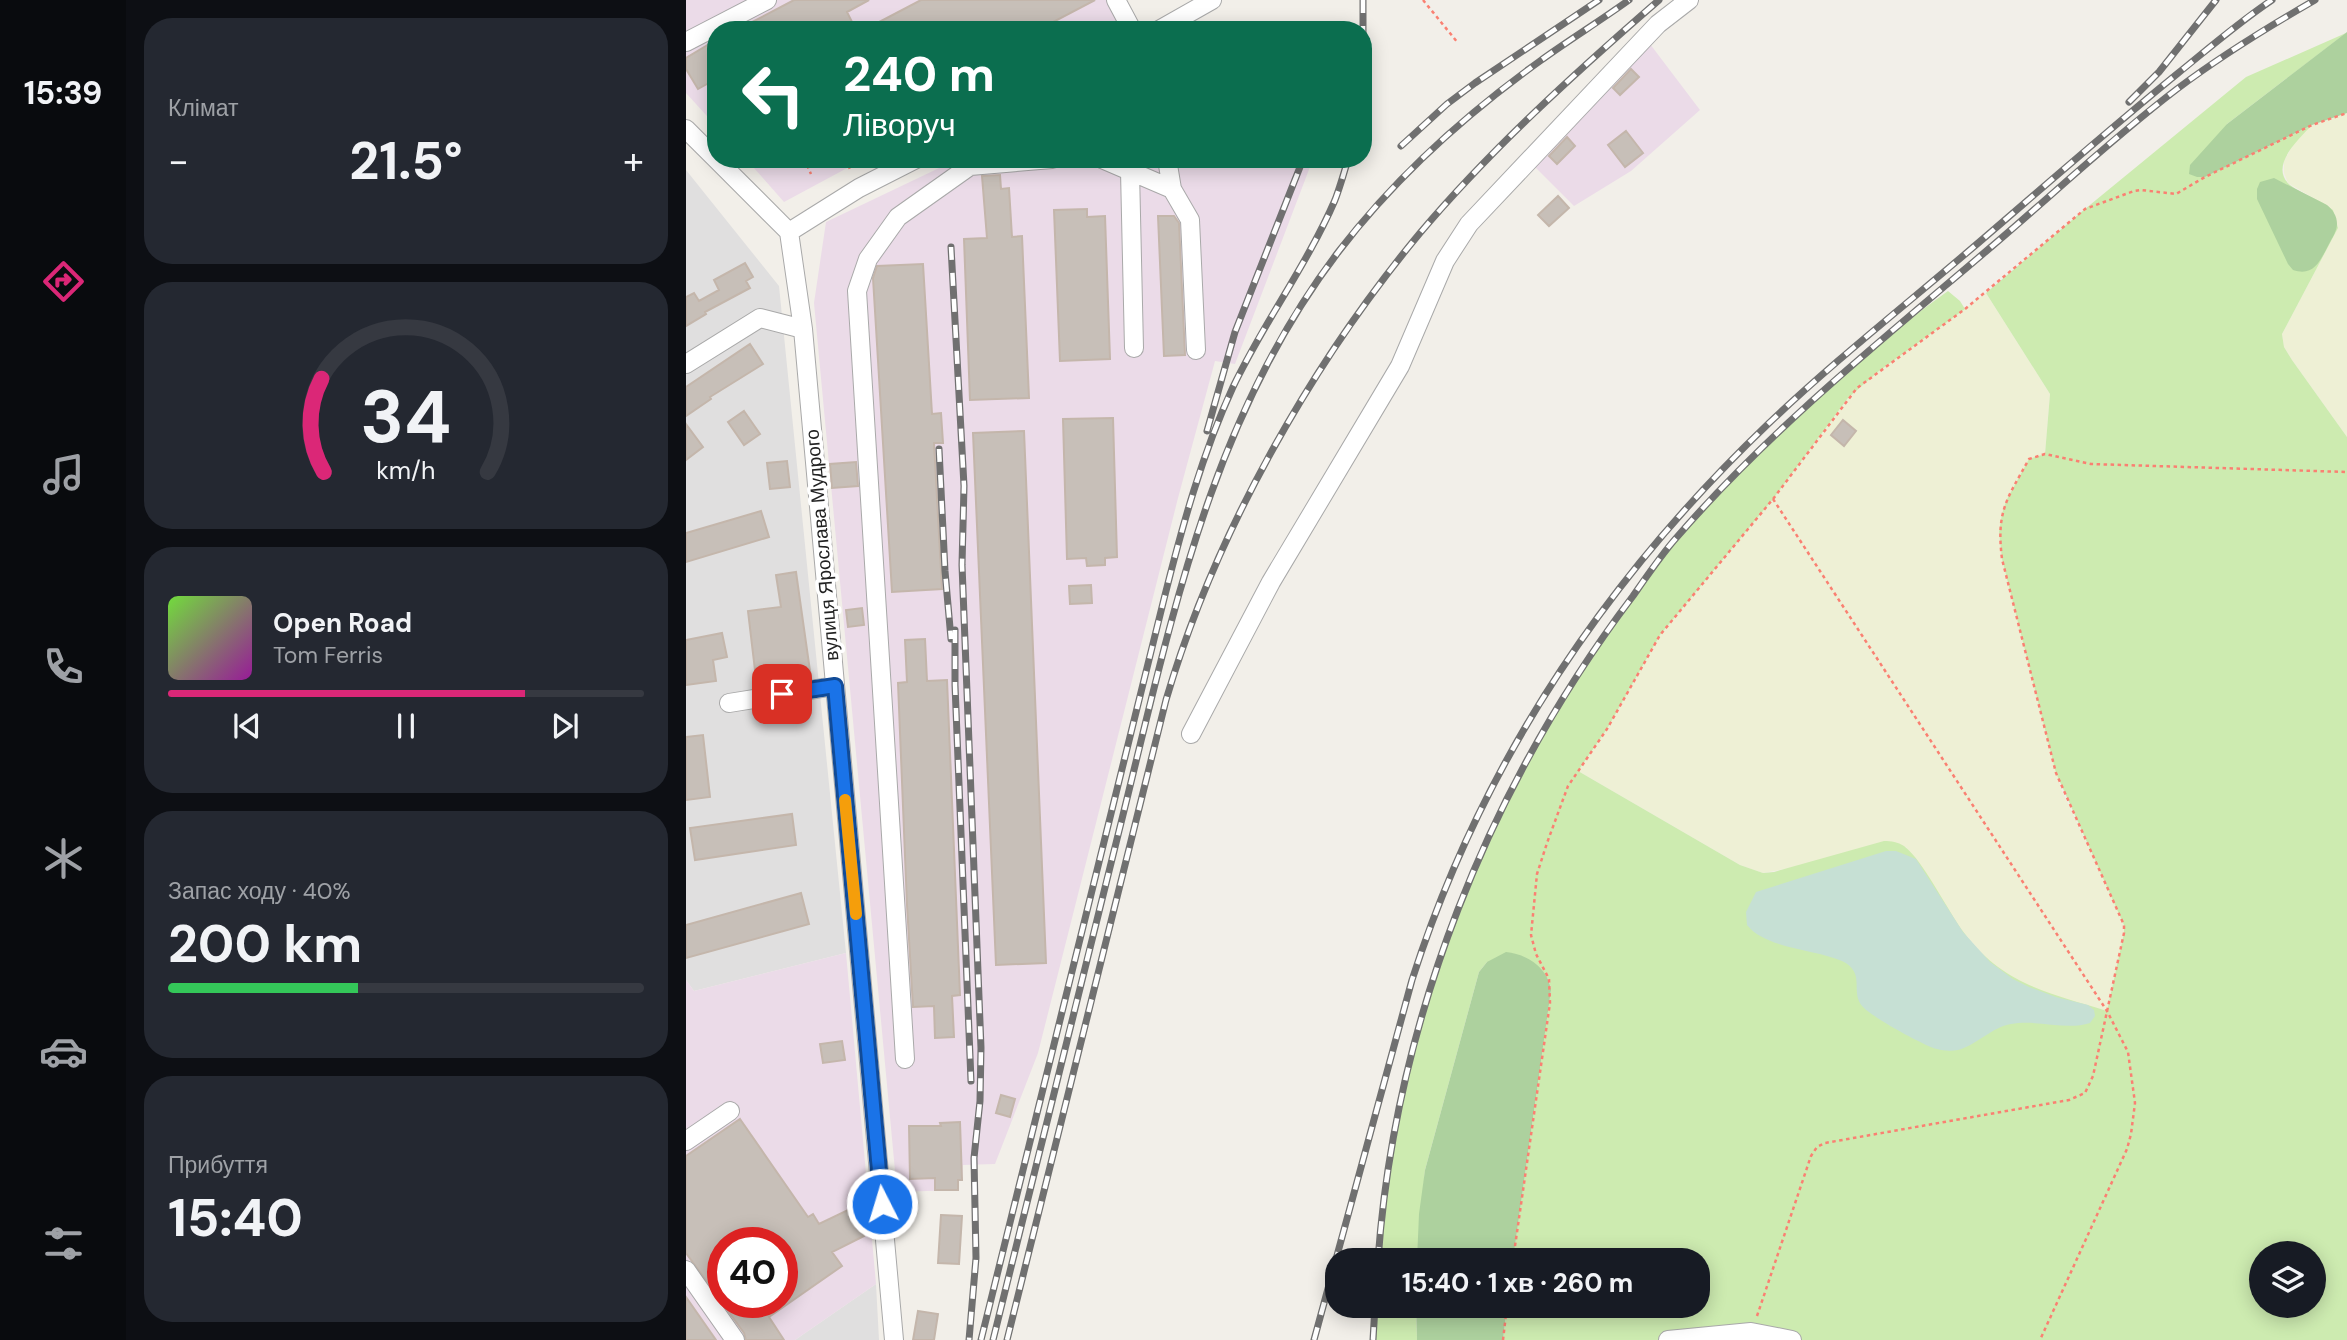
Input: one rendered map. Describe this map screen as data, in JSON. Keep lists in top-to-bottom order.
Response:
{
  "streets": {
    "street": ["вулиця Ярослава Мудрого"]
  },
  "page": {
    "tabs": "15:39",
    "tile": [
      "Клімат",
      ["Запас ходу · 40%", "200 km"],
      ["Прибуття", "15:40"]
    ],
    "turn": ["240 m", "Ліворуч"],
    "heat": ["−", "21.5°", "+"],
    "song": ["Open Road", "Tom Ferris"],
    "limit": "40",
    "trip": "15:40 · 1 хв · 260 m",
    "gauge": ["34", "km/h"]
  }
}
